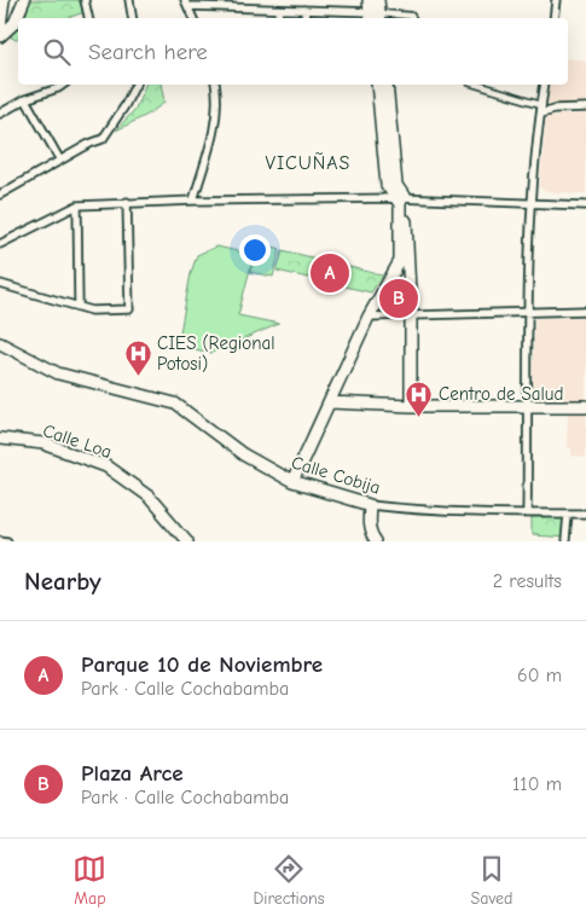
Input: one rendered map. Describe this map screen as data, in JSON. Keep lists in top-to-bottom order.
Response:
{
  "streets": {
    "main road": ["Calle Loa", "Calle Cobija"]
  },
  "districts": ["VICUÑAS"],
  "places": {
    "hospital": ["CIES (Regional Potosi)", "Centro de Salud"]
  },
  "page": {
    "search": "Search here",
    "pins": ["A", "B"],
    "heading": ["Nearby", "2 results"],
    "list": [
      {
        "mark": "A",
        "name": "Parque 10 de Noviembre",
        "note": "Park · Calle Cochabamba",
        "value": "60 m"
      },
      {
        "mark": "B",
        "name": "Plaza Arce",
        "note": "Park · Calle Cochabamba",
        "value": "110 m"
      }
    ],
    "nav": ["Map", "Directions", "Saved"]
  }
}
